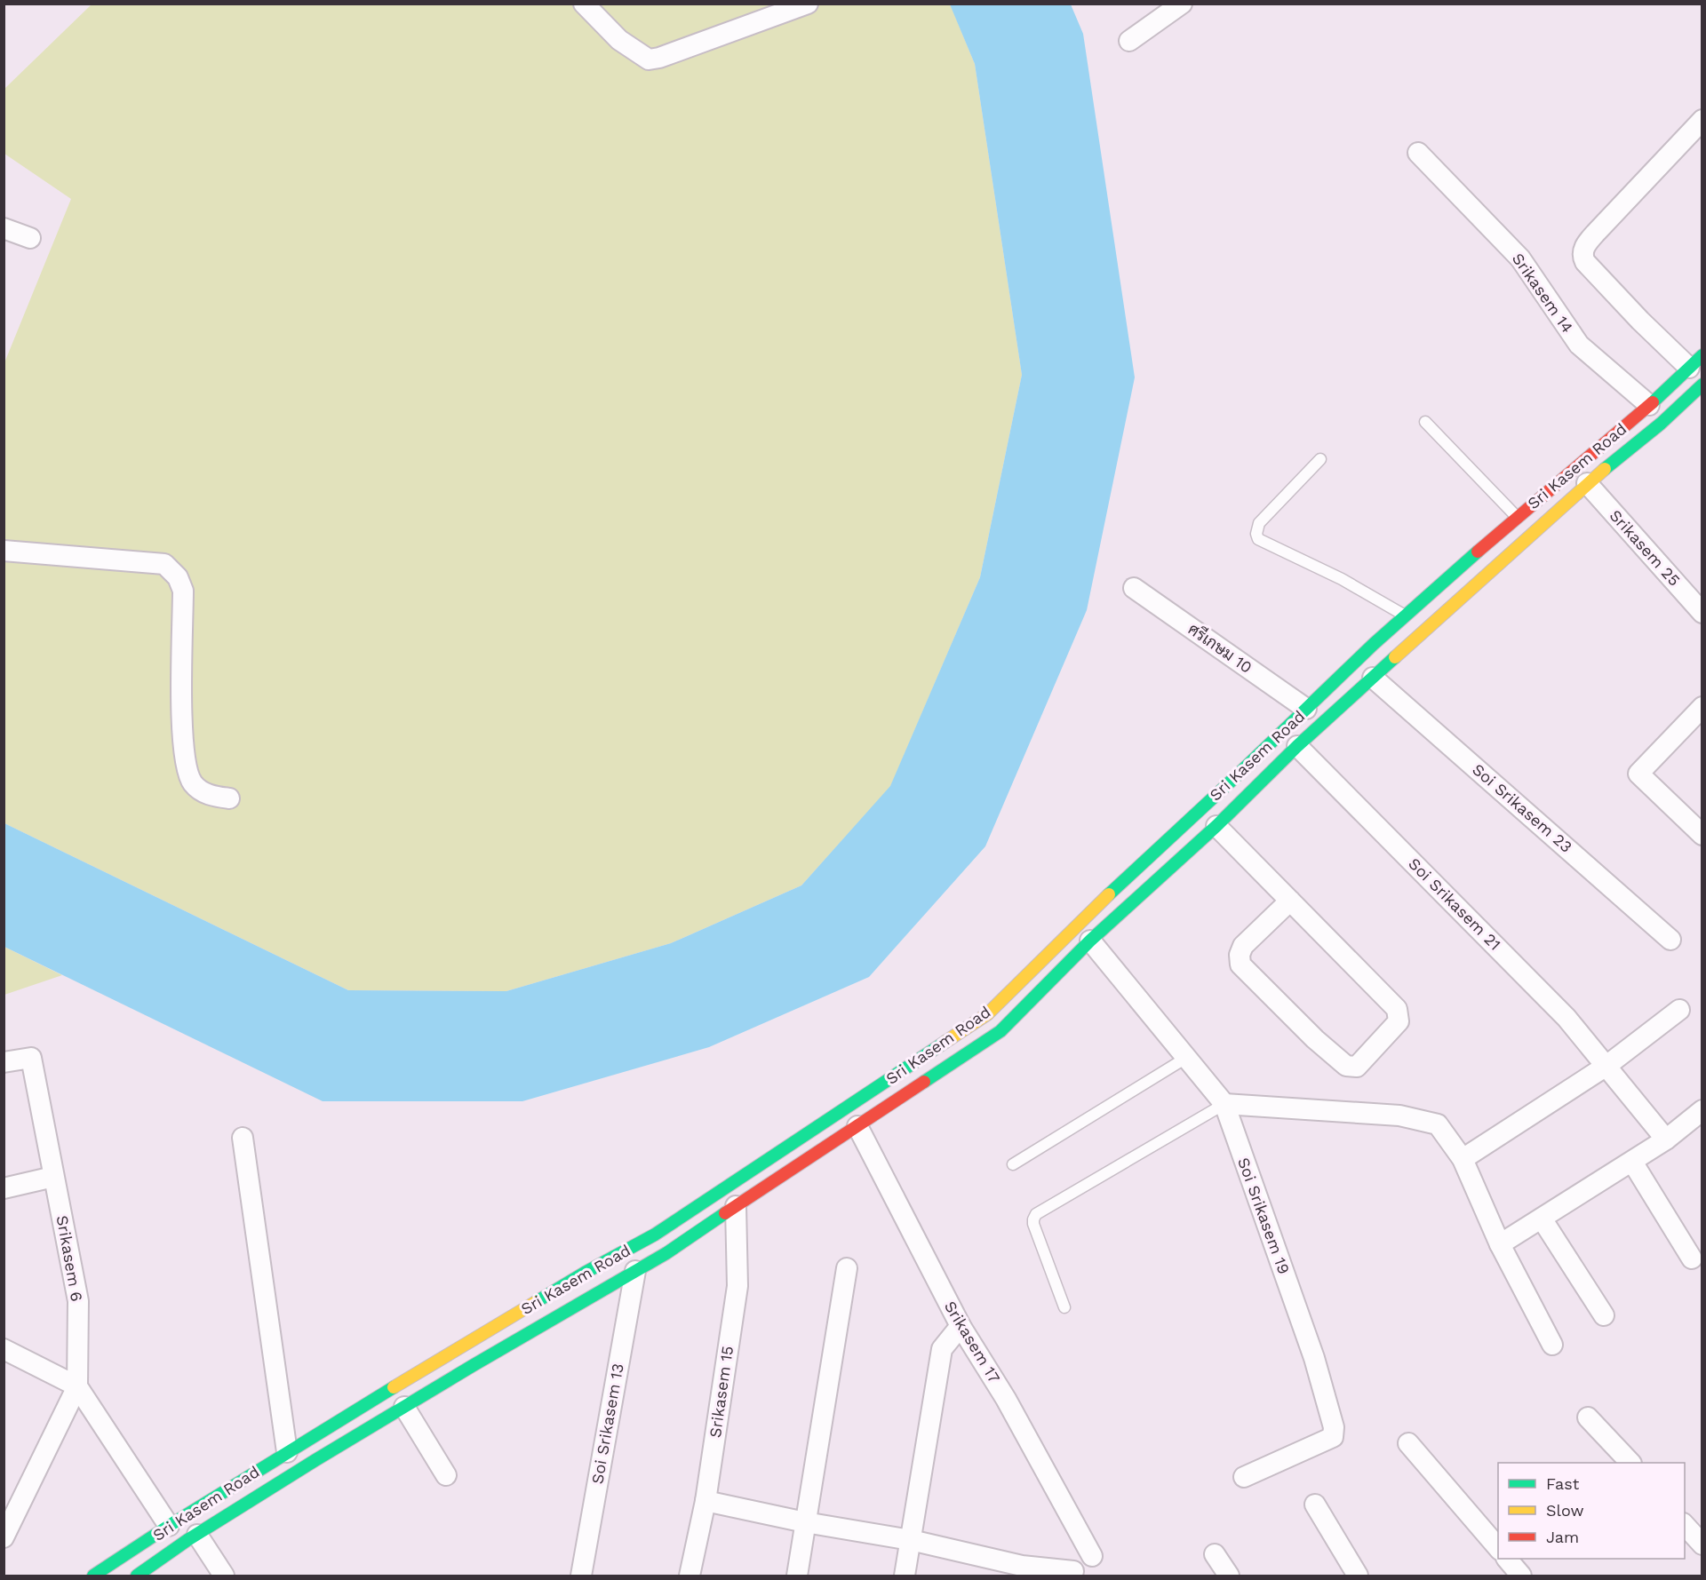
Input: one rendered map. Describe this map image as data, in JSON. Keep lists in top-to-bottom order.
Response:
{
  "streets": {
    "main road": ["Sri Kasem Road"],
    "street": [
      "Srikasem 14",
      "Srikasem 25",
      "ศรีเกษม 10",
      "Soi Srikasem 23",
      "Soi Srikasem 21",
      "Soi Srikasem 19",
      "Srikasem 6",
      "Srikasem 17",
      "Srikasem 15",
      "Soi Srikasem 13"
    ]
  },
  "crossings": [
    ["Srikasem 14", "Sri Kasem Road"],
    ["Sri Kasem Road", "Srikasem 25"],
    ["Sri Kasem Road", "ศรีเกษม 10"],
    ["Sri Kasem Road", "Soi Srikasem 23"],
    ["Sri Kasem Road", "Soi Srikasem 21"],
    ["Sri Kasem Road", "Soi Srikasem 19"],
    ["Sri Kasem Road", "Srikasem 17"],
    ["Sri Kasem Road", "Srikasem 15"],
    ["Sri Kasem Road", "Soi Srikasem 13"]
  ],
  "legend": ["Fast", "Slow", "Jam"]
}
